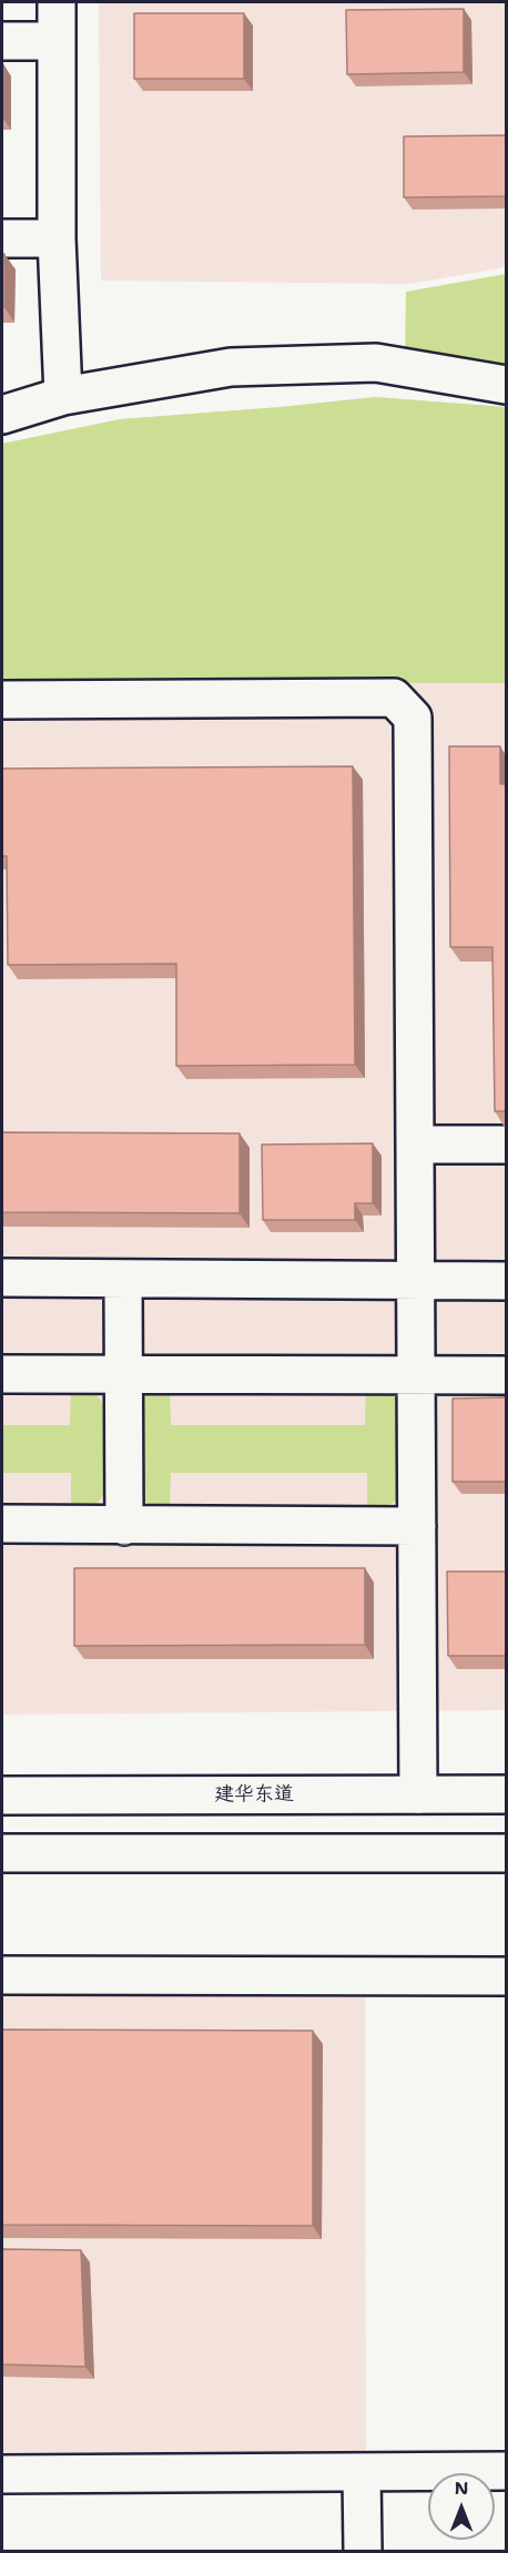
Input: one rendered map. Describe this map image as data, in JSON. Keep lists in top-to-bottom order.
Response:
{
  "streets": {
    "main road": ["建华东道"]
  },
  "north": "top"
}
